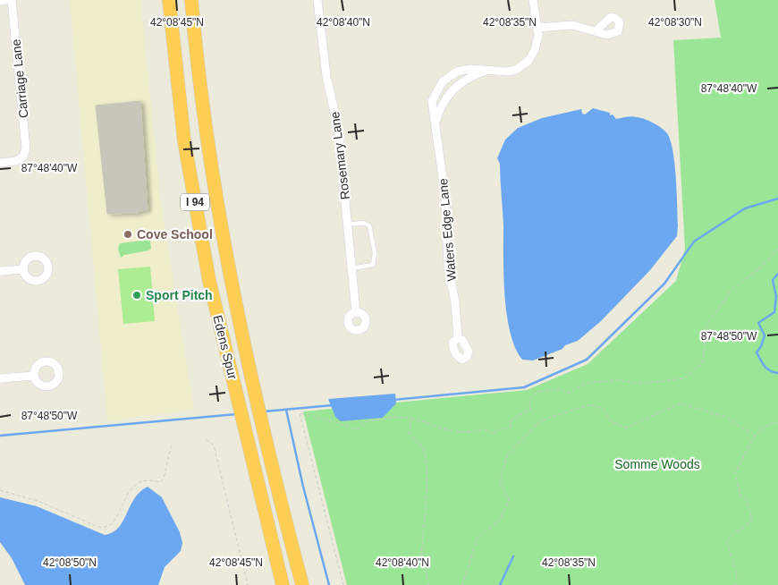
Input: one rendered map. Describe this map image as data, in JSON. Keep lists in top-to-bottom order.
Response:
{
  "streets": {
    "highway": ["I 94", "Edens Spur"],
    "street": ["Carriage Lane", "Rosemary Lane", "Waters Edge Lane"]
  },
  "parks": ["Somme Woods"],
  "places": ["Cove School", "Sport Pitch"],
  "coordinates": [
    "42°08'45\"N",
    "42°08'40\"N",
    "42°08'35\"N",
    "42°08'30\"N",
    "87°48'40\"W",
    "87°48'50\"W",
    "42°08'50\"N"
  ]
}
